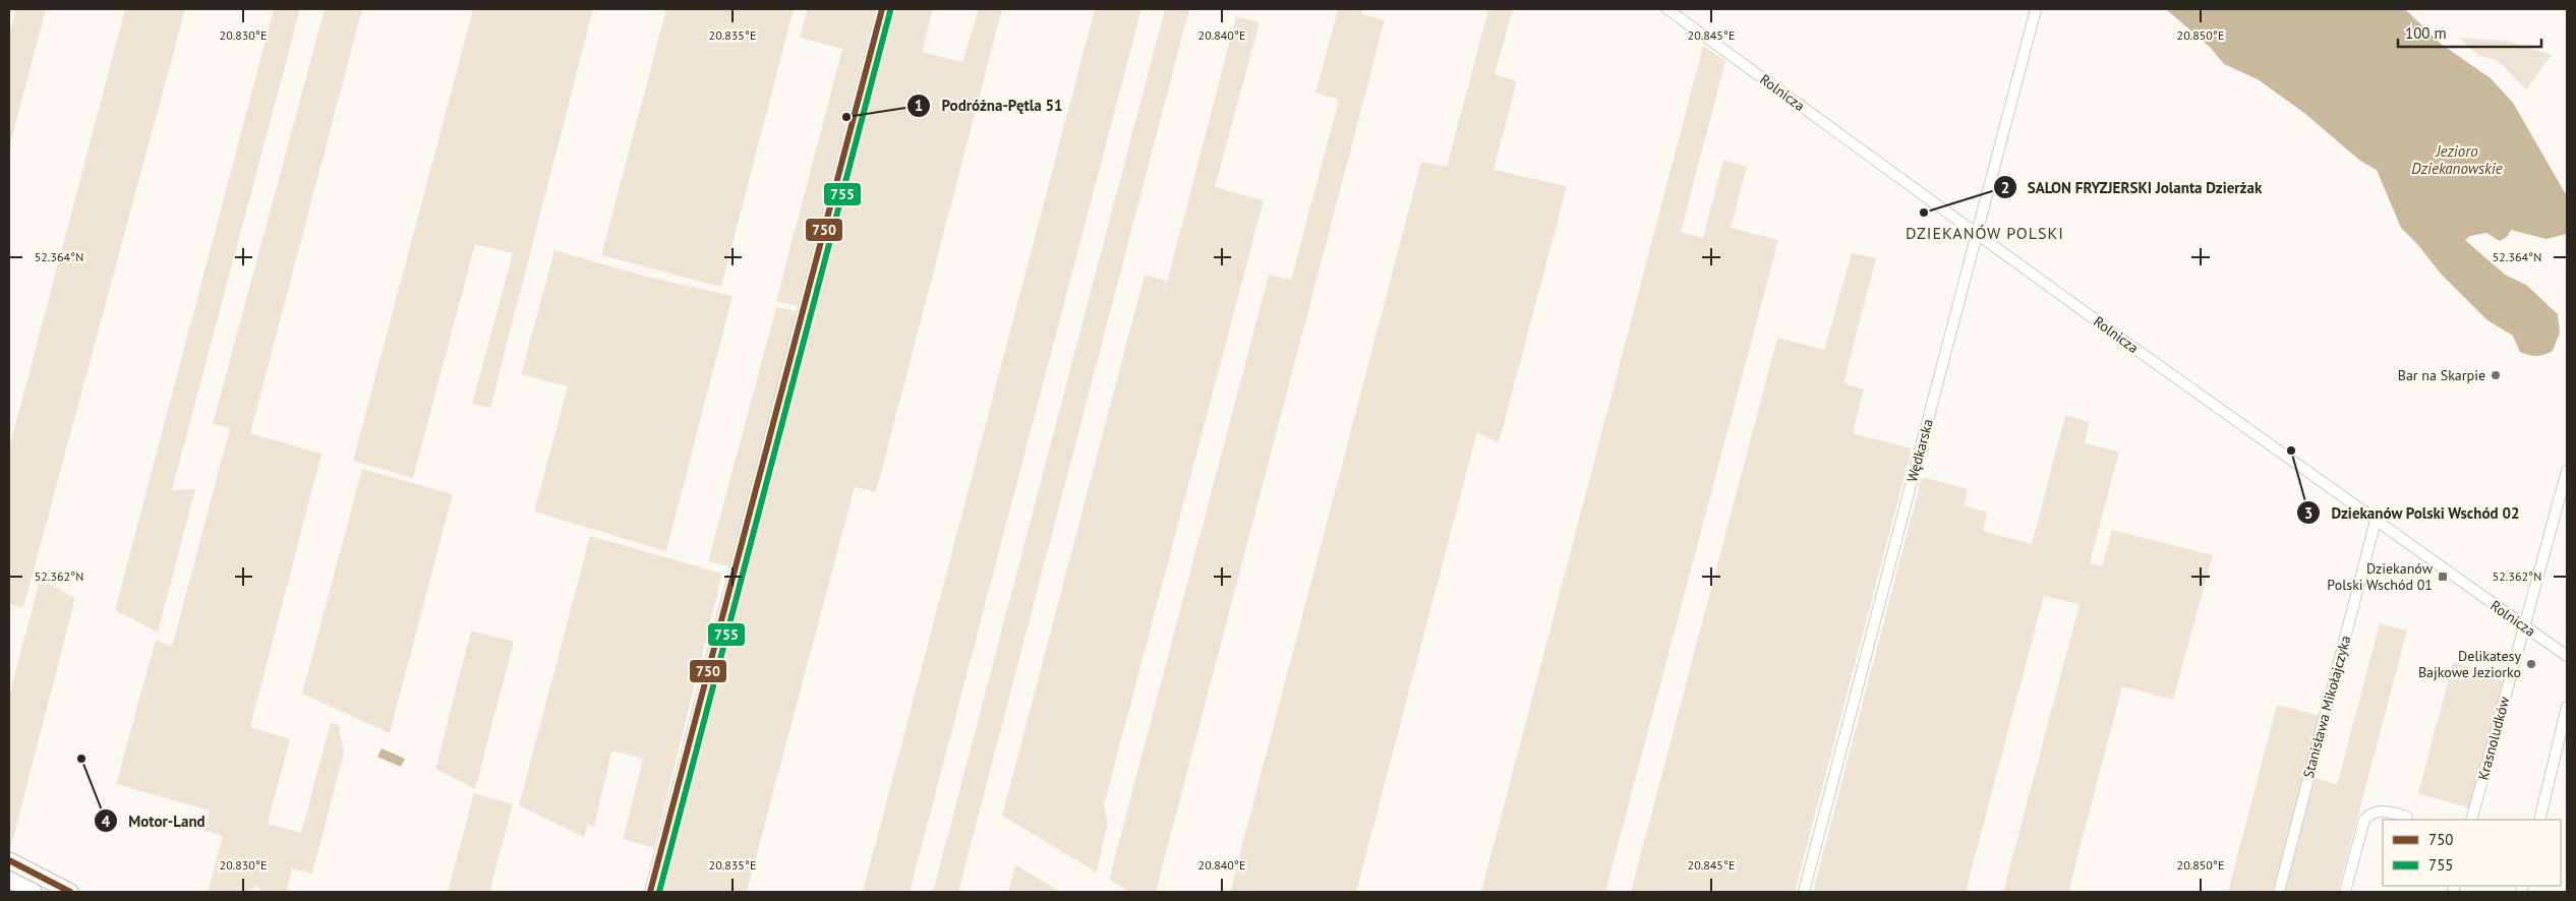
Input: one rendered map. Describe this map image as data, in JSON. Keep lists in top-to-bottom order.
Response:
{
  "streets": {
    "street": [
      "Rolnicza",
      "Wędkarska",
      "Stanisława Mikołajczyka",
      "Krasnoludków"
    ]
  },
  "crossings": [
    ["Rolnicza", "Wędkarska"],
    ["Rolnicza", "Stanisława Mikołajczyka"],
    ["Rolnicza", "Krasnoludków"]
  ],
  "districts": ["DZIEKANÓW POLSKI"],
  "water": ["Jezioro Dziekanowskie"],
  "places": {
    "other": [
      "Podróżna-Pętla 51",
      "SALON FRYZJERSKI Jolanta Dzierżak",
      "Bar na Skarpie",
      "Dziekanów Polski Wschód 02",
      "Delikatesy Bajkowe Jeziorko",
      "Motor-Land"
    ],
    "transit": ["Dziekanów Polski Wschód 01"]
  },
  "lines": ["transit line 750", "transit line 755"],
  "legend": ["750", "755"],
  "scale_bar": "100 m",
  "coordinates": [
    "20.830°E",
    "20.835°E",
    "20.840°E",
    "20.845°E",
    "20.850°E",
    "52.364°N",
    "52.362°N"
  ]
}
